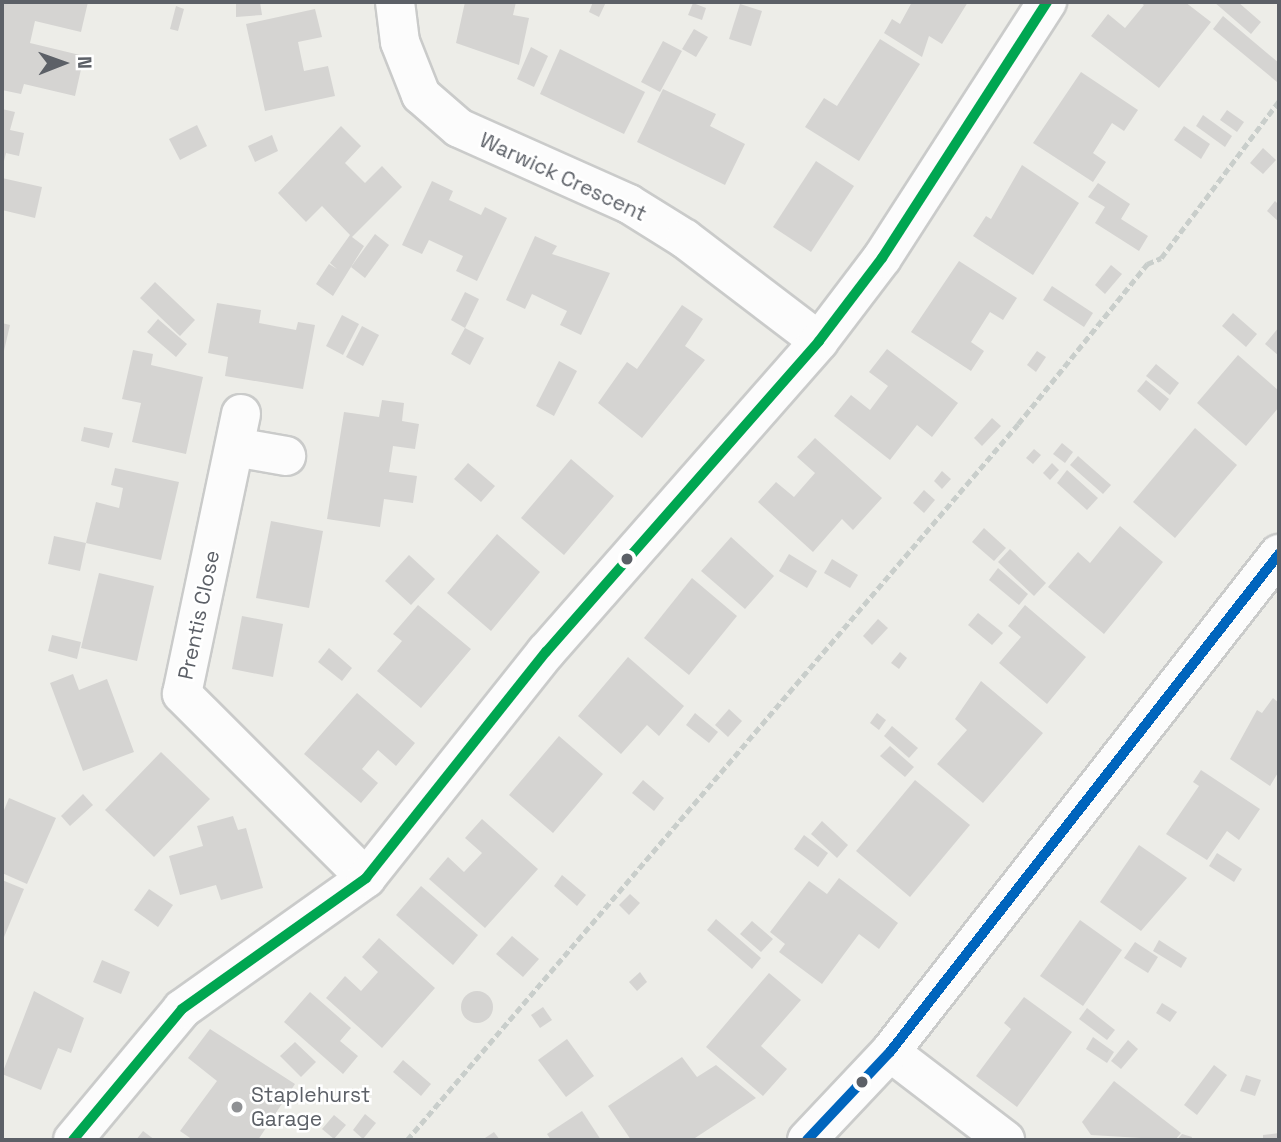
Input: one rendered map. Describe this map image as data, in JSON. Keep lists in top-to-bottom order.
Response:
{
  "streets": {
    "street": ["Warwick Crescent", "Prentis Close"]
  },
  "places": ["Staplehurst Garage"],
  "north": "right"
}
